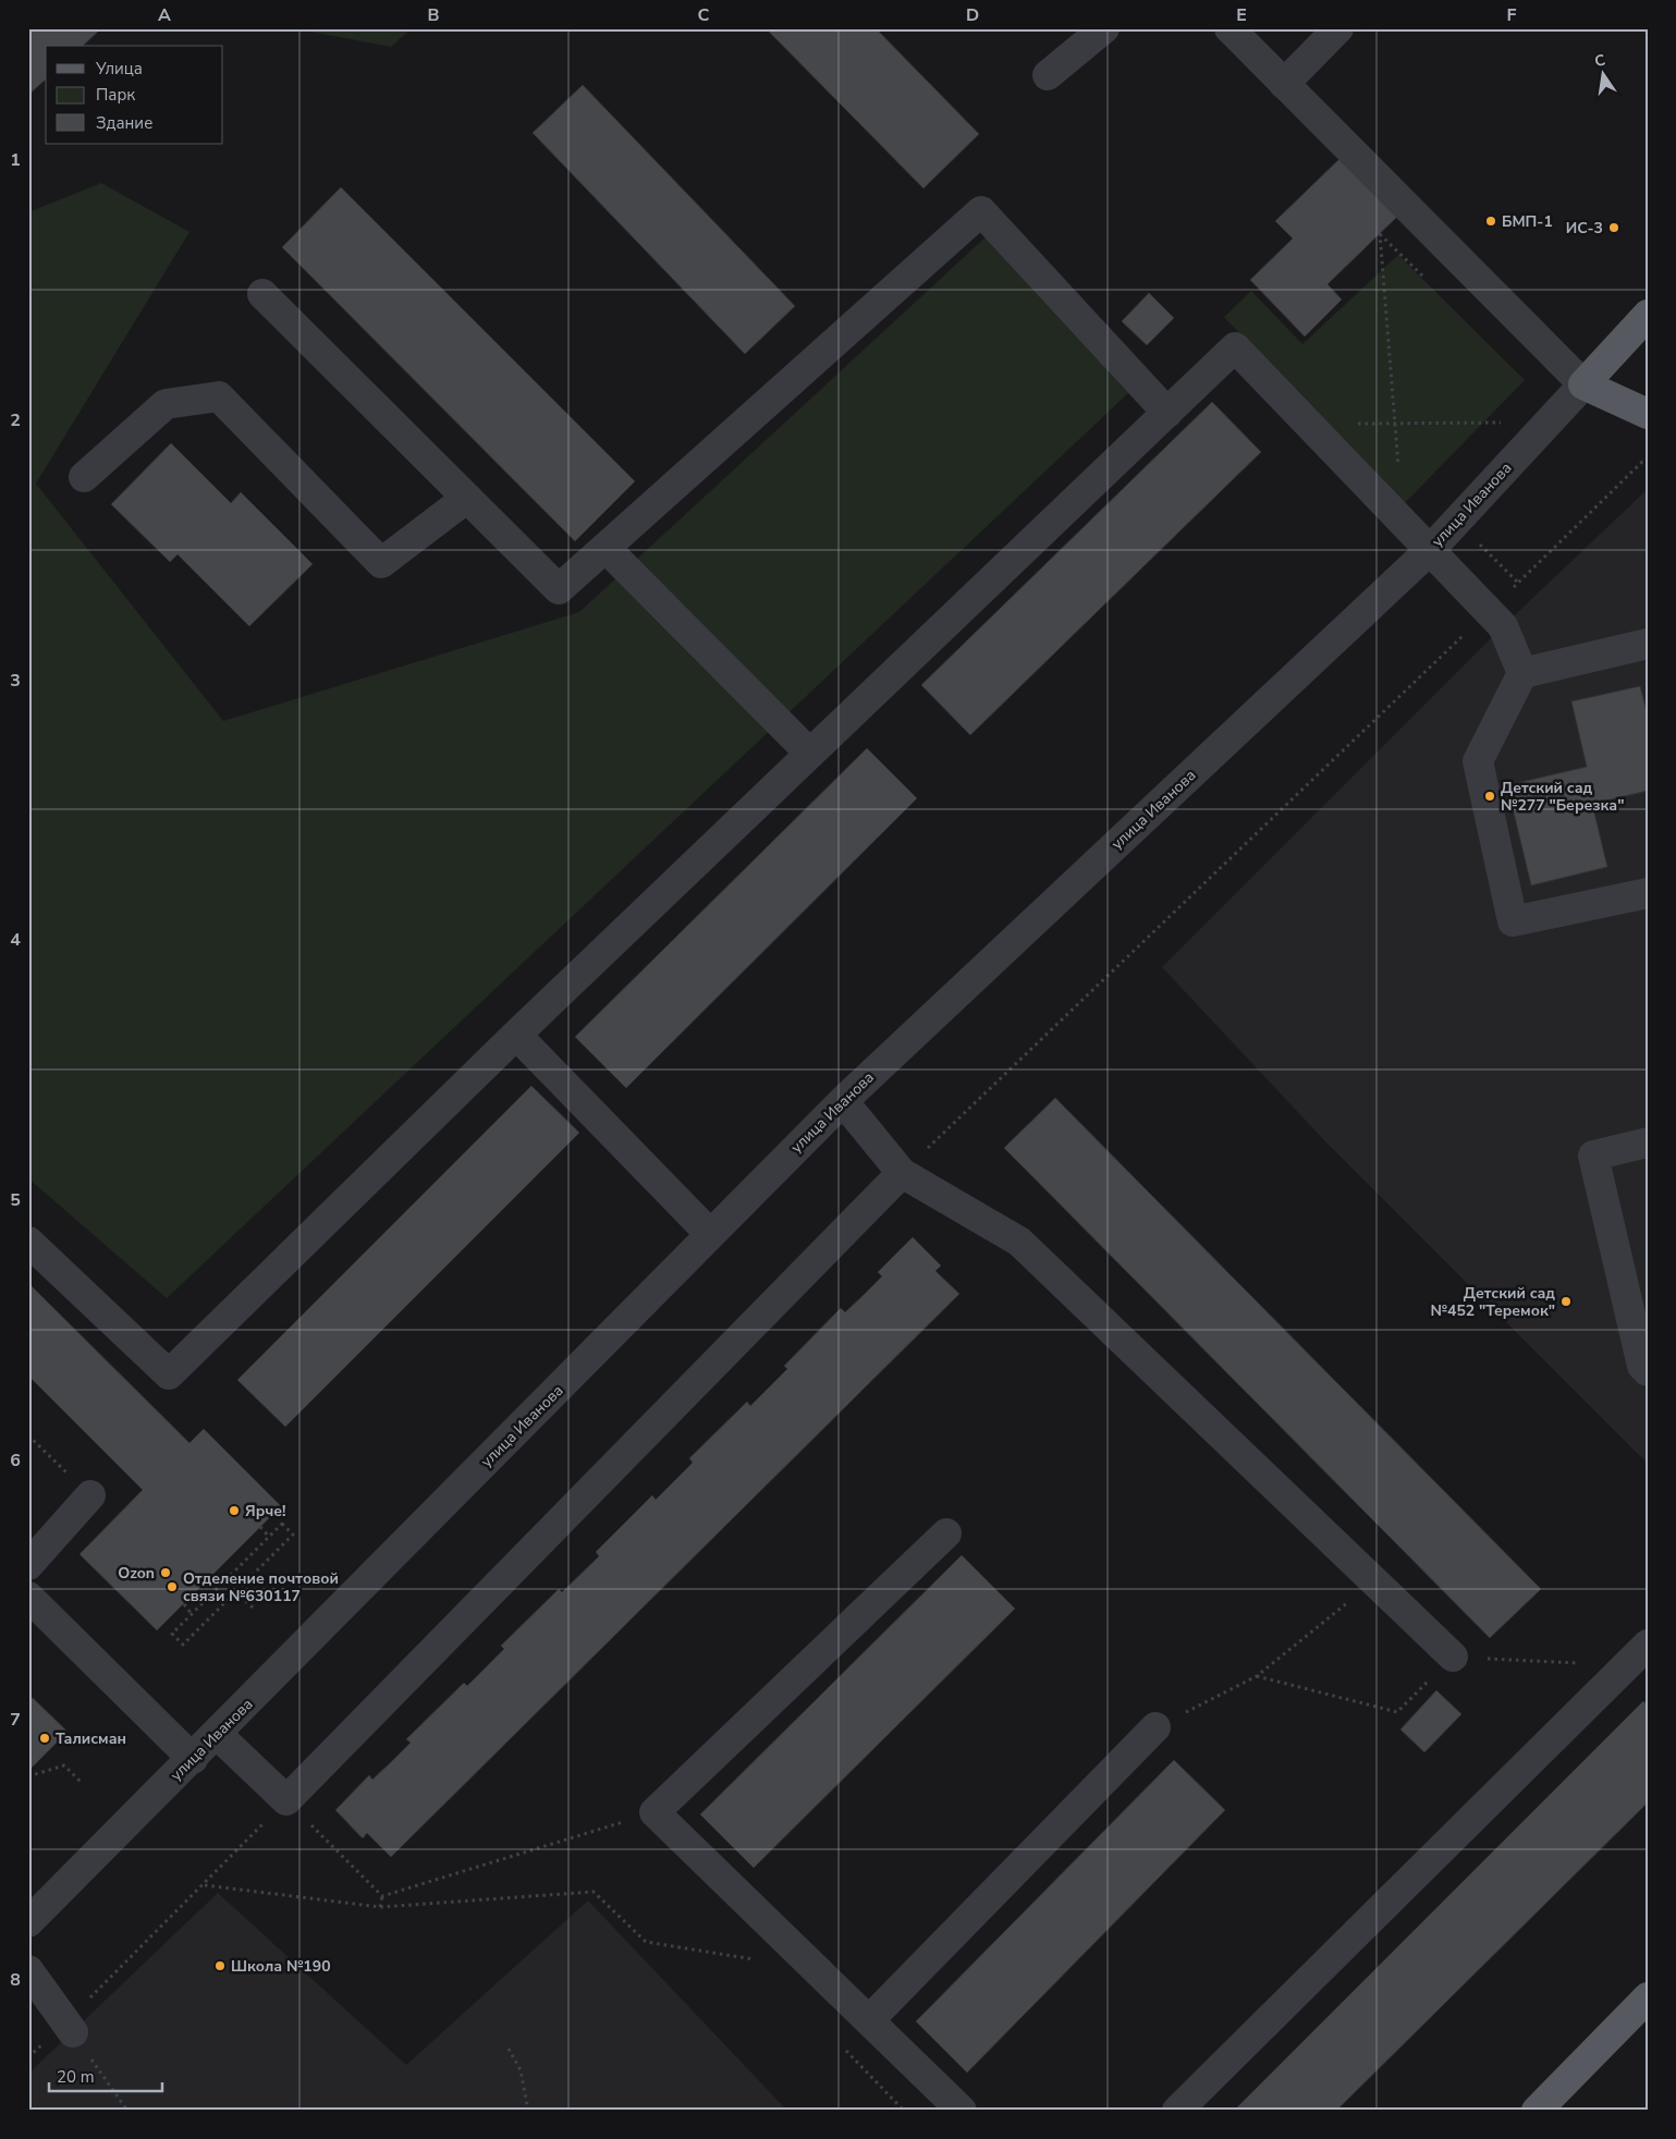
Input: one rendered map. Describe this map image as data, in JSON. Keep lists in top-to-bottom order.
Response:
{
  "streets": {
    "main road": ["улица Иванова"]
  },
  "places": [
    "БМП-1",
    "ИС-3",
    "Детский сад №277 \"Березка\"",
    "Детский сад №452 \"Теремок\"",
    "Ярче!",
    "Ozon",
    "Отделение почтовой связи №630117",
    "Талисман",
    "Школа №190"
  ],
  "legend": ["Улица", "Парк", "Здание"],
  "scale_bar": "20 m",
  "north": "top",
  "grid": {
    "columns": [
      "A",
      "B",
      "C",
      "D",
      "E",
      "F"
    ],
    "rows": [
      "1",
      "2",
      "3",
      "4",
      "5",
      "6",
      "7",
      "8"
    ]
  }
}
